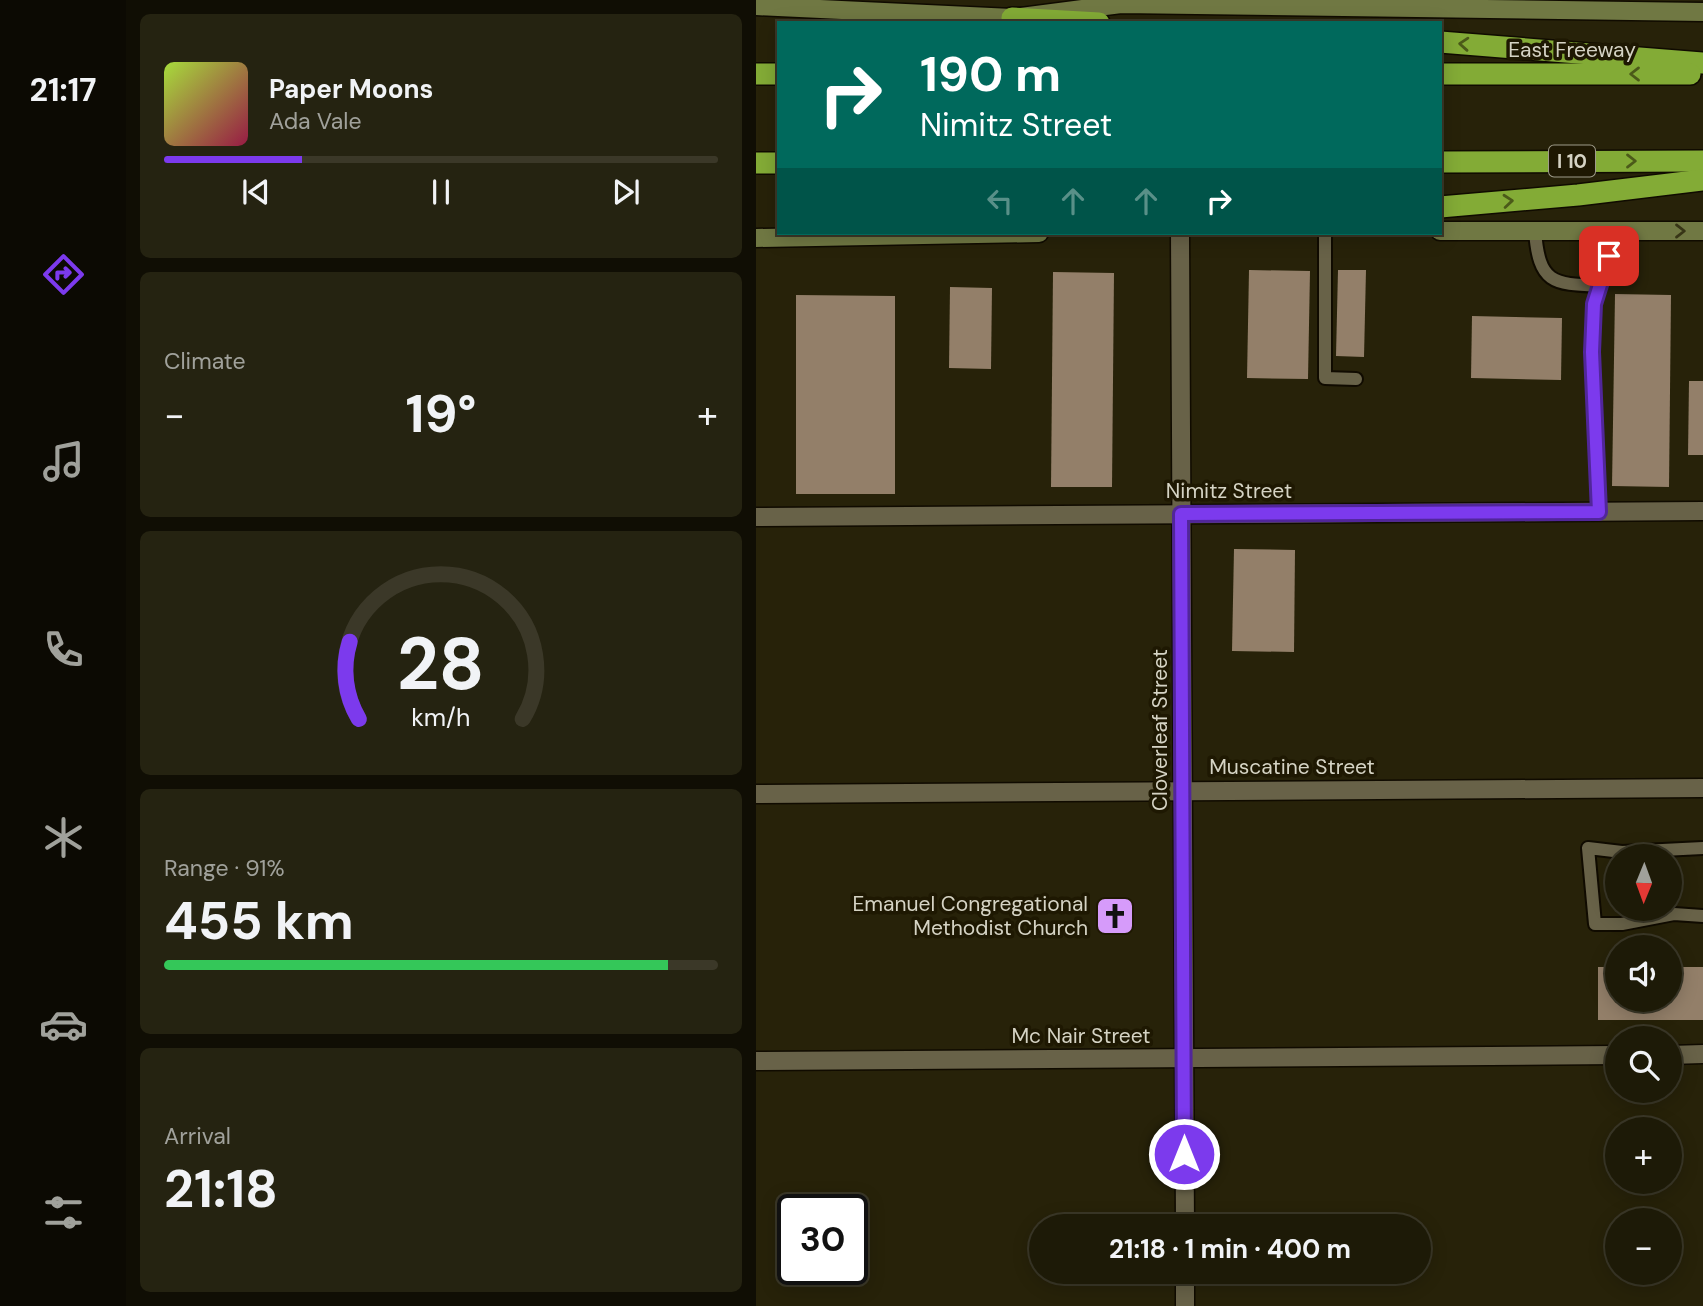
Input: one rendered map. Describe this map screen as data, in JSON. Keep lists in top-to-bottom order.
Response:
{
  "streets": {
    "highway": ["East Freeway", "I 10"],
    "street": [
      "Nimitz Street",
      "Cloverleaf Street",
      "Muscatine Street",
      "Mc Nair Street"
    ]
  },
  "crossings": [
    ["Nimitz Street", "Cloverleaf Street"],
    ["Cloverleaf Street", "Muscatine Street"],
    ["Cloverleaf Street", "Mc Nair Street"]
  ],
  "places": {
    "church": ["Emanuel Congregational Methodist Church"]
  },
  "north": "bottom",
  "page": {
    "tabs": "21:17",
    "turn": ["190 m", "Nimitz Street"],
    "song": ["Paper Moons", "Ada Vale"],
    "tile": [
      "Climate",
      ["Range · 91%", "455 km"],
      ["Arrival", "21:18"]
    ],
    "heat": ["−", "19°", "+"],
    "map_buttons": ["+", "−"],
    "limit": "30",
    "trip": "21:18 · 1 min · 400 m",
    "gauge": ["28", "km/h"]
  }
}
